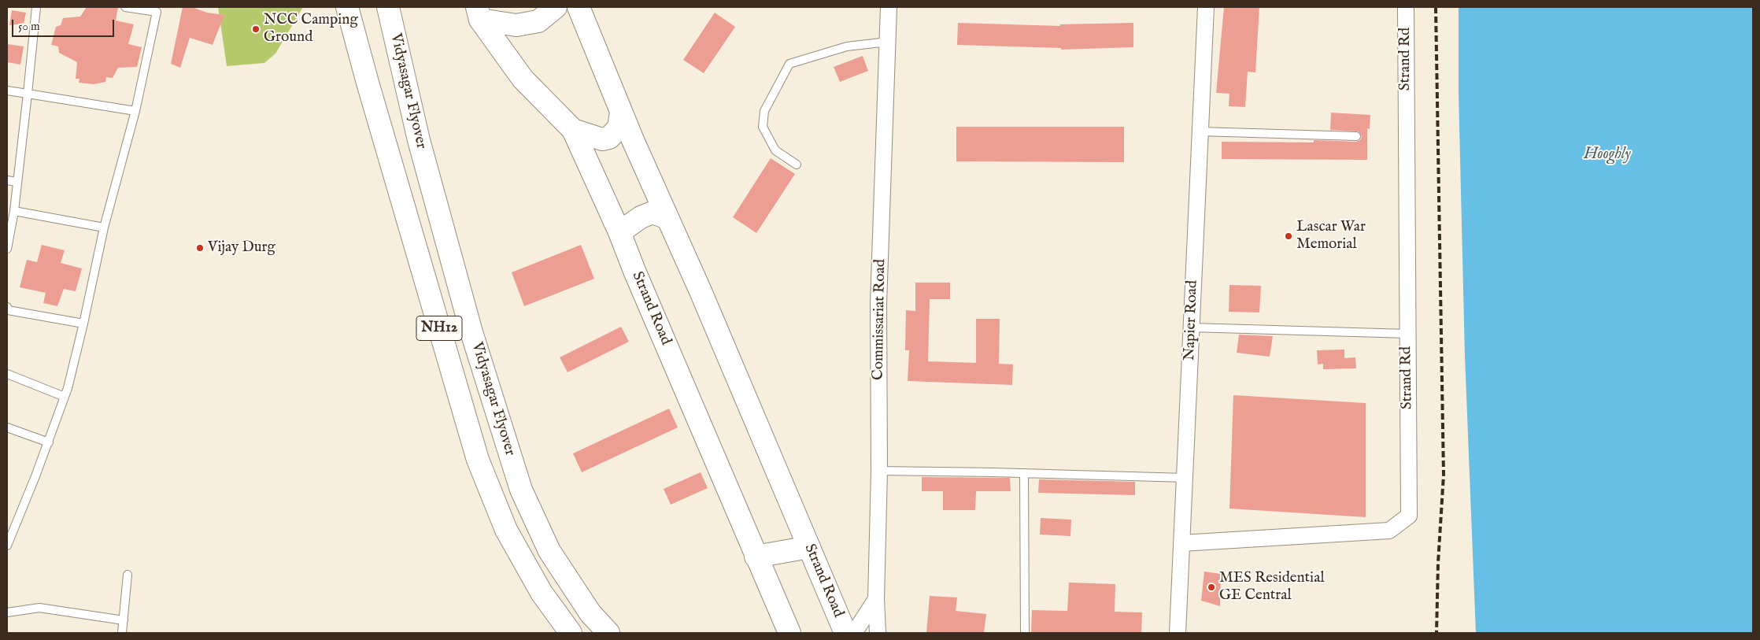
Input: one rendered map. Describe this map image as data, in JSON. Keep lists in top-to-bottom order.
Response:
{
  "streets": {
    "main road": ["Vidyasagar Flyover", "Strand Road", "NH12"],
    "street": ["Strand Rd", "Commissariat Road", "Napier Road"]
  },
  "crossings": [
    ["Strand Rd", "Napier Road"]
  ],
  "water": ["Hooghly"],
  "places": [
    "NCC Camping Ground",
    "Lascar War Memorial",
    "Vijay Durg",
    "MES Residential GE Central"
  ],
  "scale_bar": "50 m"
}
